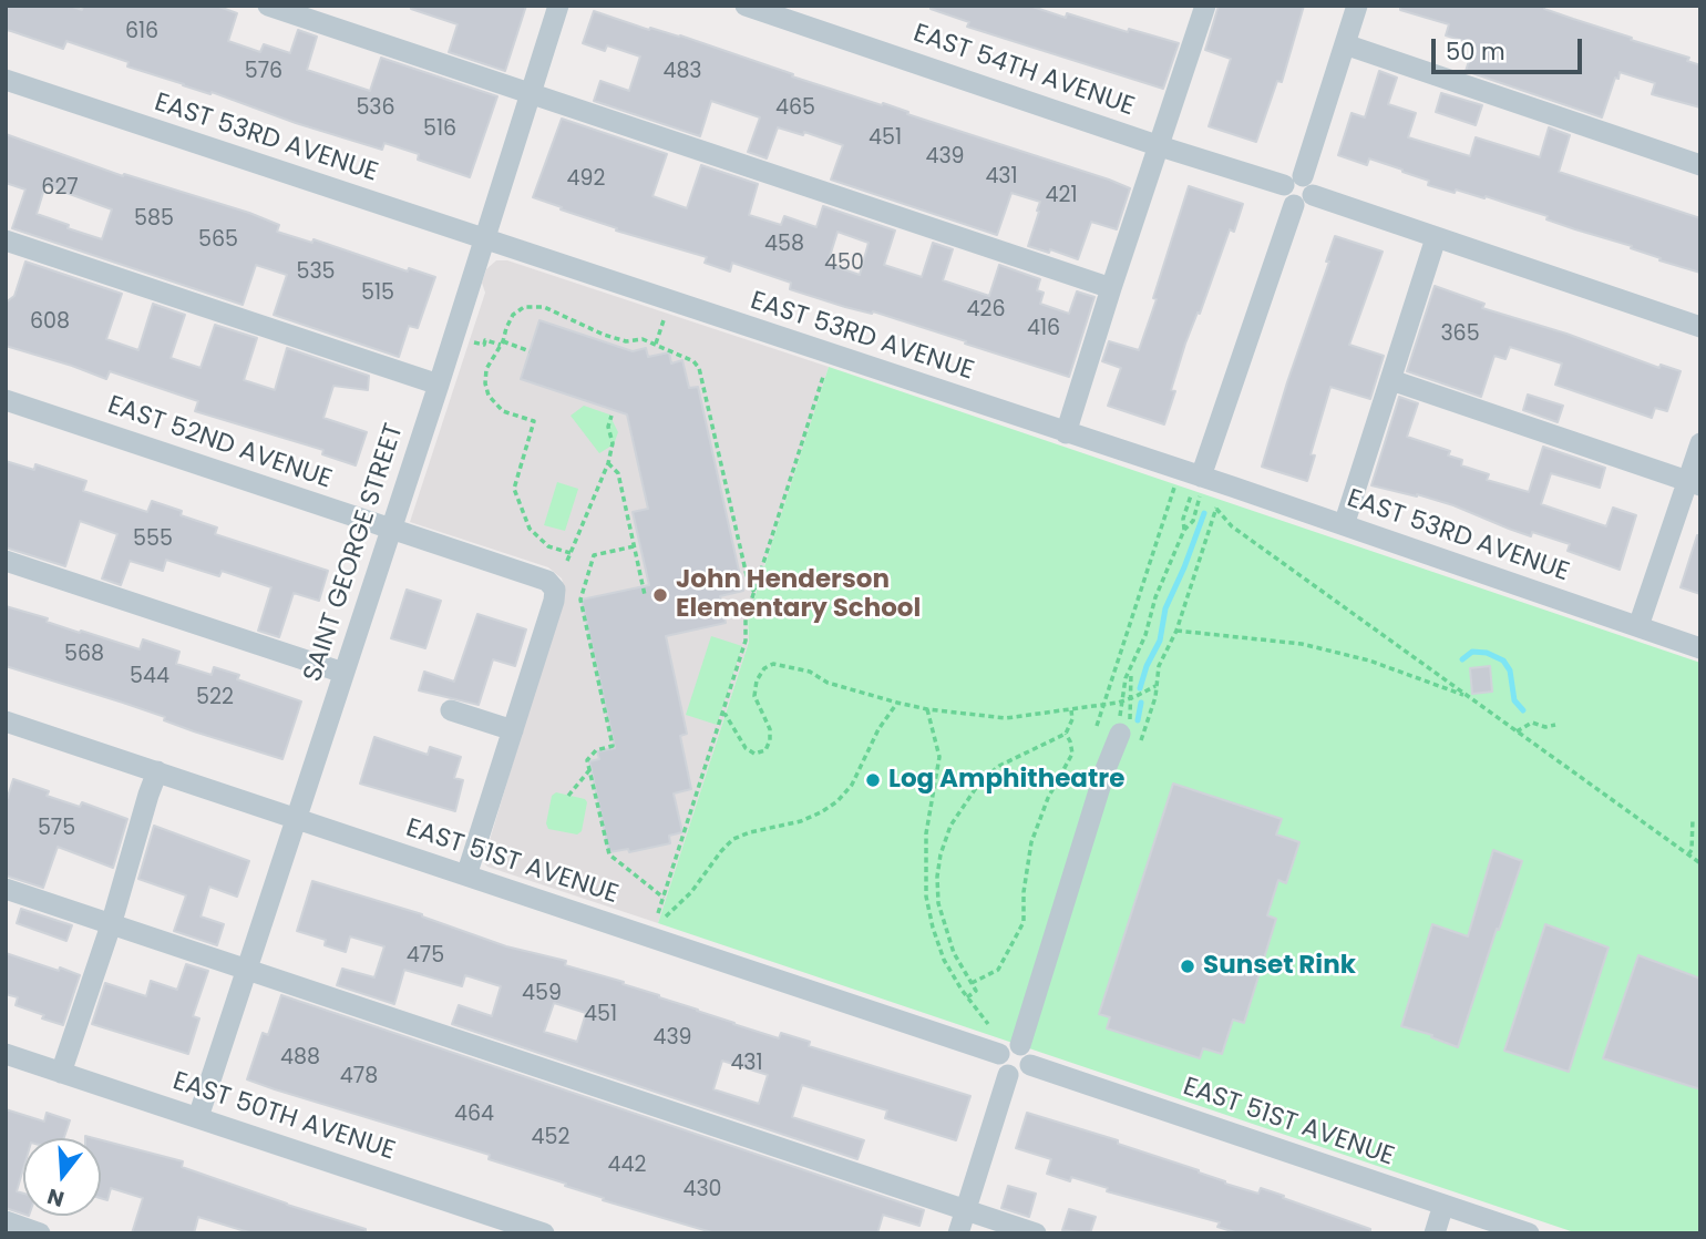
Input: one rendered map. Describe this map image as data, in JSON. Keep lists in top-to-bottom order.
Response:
{
  "streets": {
    "street": [
      "EAST 54TH AVENUE",
      "EAST 53RD AVENUE",
      "EAST 52ND AVENUE",
      "SAINT GEORGE STREET",
      "EAST 51ST AVENUE",
      "EAST 50TH AVENUE"
    ]
  },
  "crossings": [
    ["EAST 53RD AVENUE", "SAINT GEORGE STREET"],
    ["EAST 52ND AVENUE", "SAINT GEORGE STREET"],
    ["SAINT GEORGE STREET", "EAST 51ST AVENUE"],
    ["SAINT GEORGE STREET", "EAST 50TH AVENUE"]
  ],
  "places": ["John Henderson Elementary School", "Log Amphitheatre", "Sunset Rink"],
  "house_numbers": [
    "616",
    "576",
    "483",
    "536",
    "465",
    "516",
    "451",
    "439",
    "431",
    "492",
    "627",
    "421",
    "585",
    "565",
    "458",
    "450",
    "535",
    "515",
    "426",
    "608",
    "416",
    "365",
    "555",
    "568",
    "544",
    "522",
    "575",
    "475",
    "459",
    "451",
    "439",
    "488",
    "431",
    "478",
    "464",
    "452",
    "442",
    "430"
  ],
  "scale_bar": "50 m",
  "north": "bottom"
}
